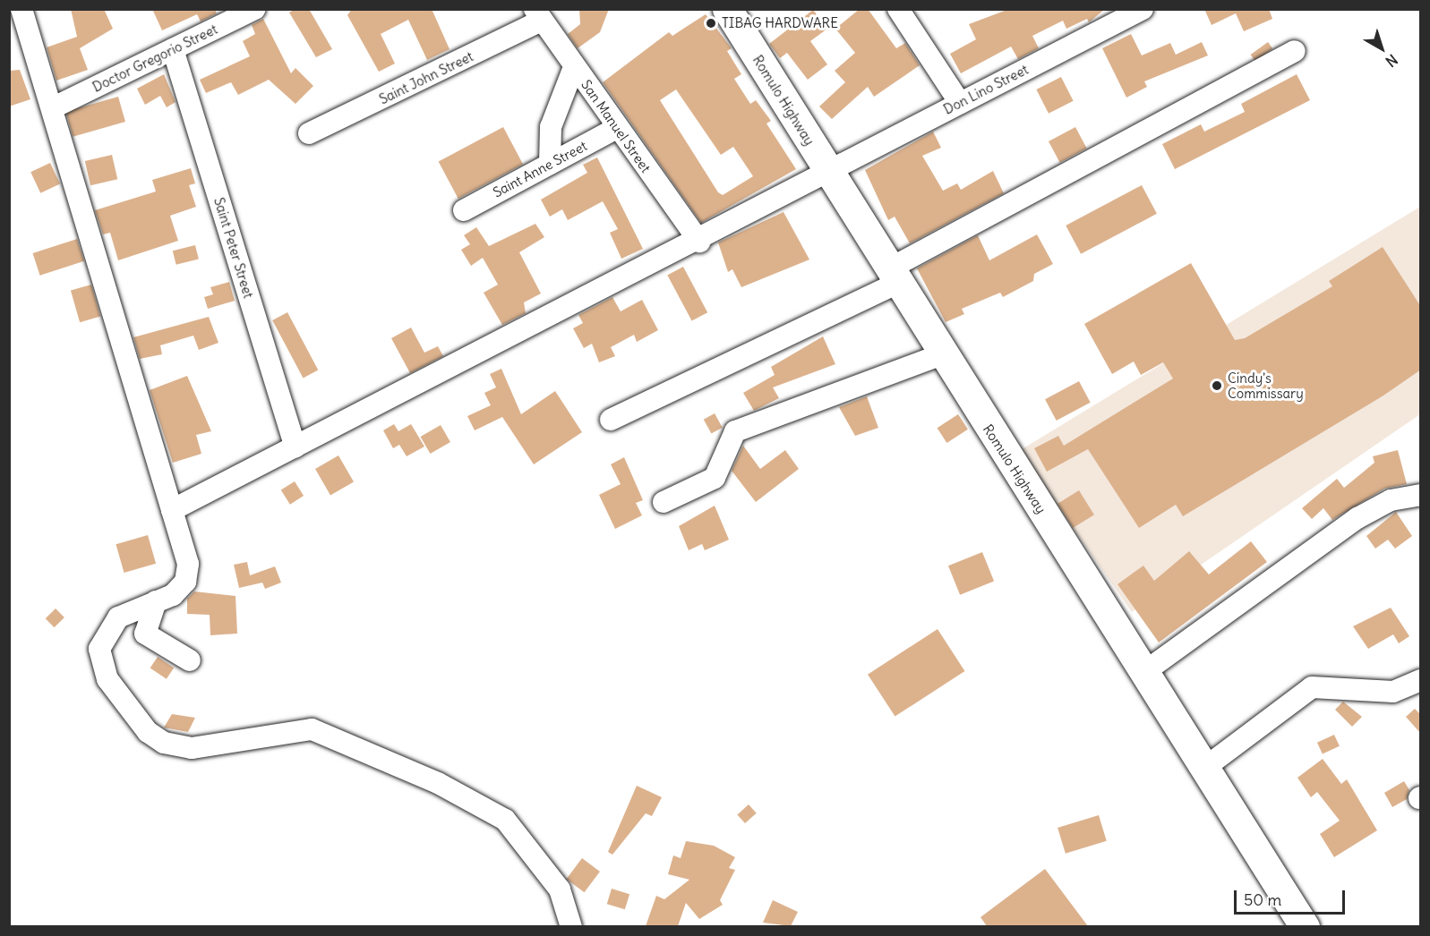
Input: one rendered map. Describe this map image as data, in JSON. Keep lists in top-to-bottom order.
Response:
{
  "streets": {
    "highway": ["Romulo Highway"],
    "street": [
      "Doctor Gregorio Street",
      "Saint John Street",
      "Don Lino Street",
      "San Manuel Street",
      "Saint Anne Street",
      "Saint Peter Street"
    ]
  },
  "crossings": [
    ["Doctor Gregorio Street", "Saint Peter Street"],
    ["Saint John Street", "San Manuel Street"],
    ["Don Lino Street", "Romulo Highway"],
    ["Don Lino Street", "San Manuel Street"],
    ["Don Lino Street", "Saint Peter Street"],
    ["San Manuel Street", "Saint Anne Street"]
  ],
  "places": ["TIBAG HARDWARE", "Cindy's Commissary"],
  "scale_bar": "50 m",
  "north": "bottom right"
}
